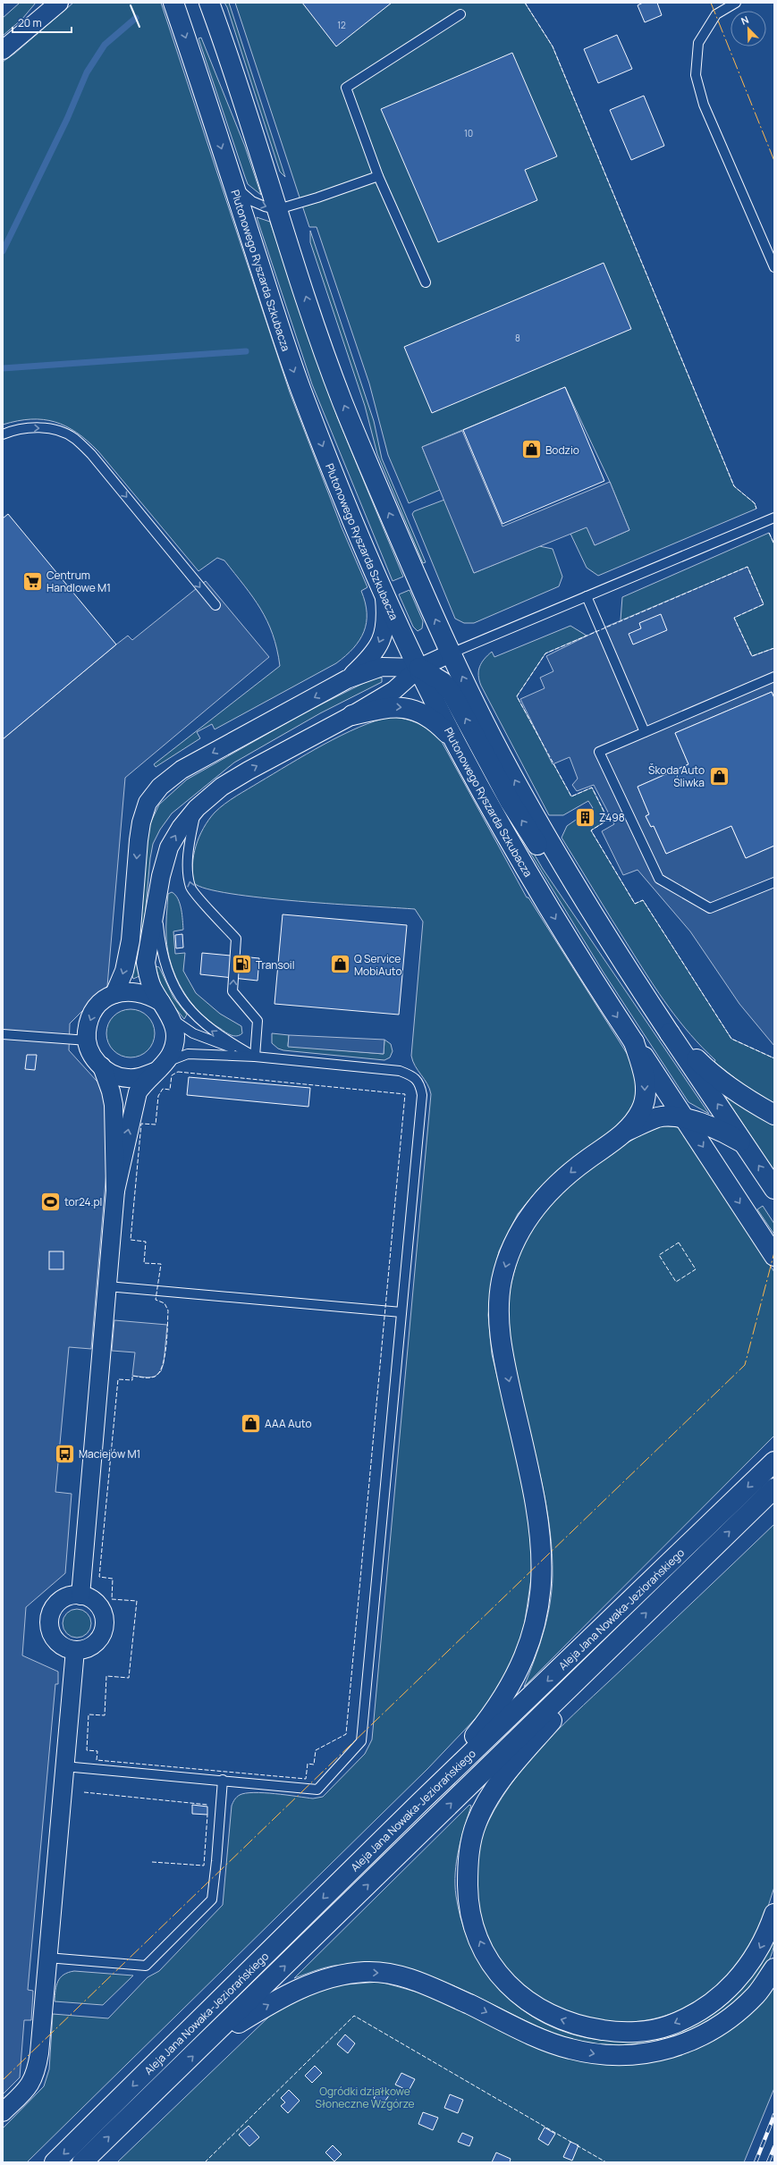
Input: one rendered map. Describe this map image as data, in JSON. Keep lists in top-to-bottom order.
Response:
{
  "streets": {
    "main road": ["Plutonowego Ryszarda Szkubacza", "Aleja Jana Nowaka-Jeziorańskiego"]
  },
  "parks": ["Ogródki działkowe Słoneczne Wzgórze"],
  "places": {
    "shop": [
      "Bodzio",
      "Škoda Auto Śliwka",
      "Q Service MobiAuto",
      "AAA Auto"
    ],
    "supermarket": ["Centrum Handlowe M1"],
    "building": ["Z498"],
    "fuel station": ["Transoil"],
    "sports": ["tor24.pl"],
    "bus stop": ["Maciejów M1"]
  },
  "house_numbers": ["12", "10", "8"],
  "scale_bar": "20 m",
  "north": "top left"
}
